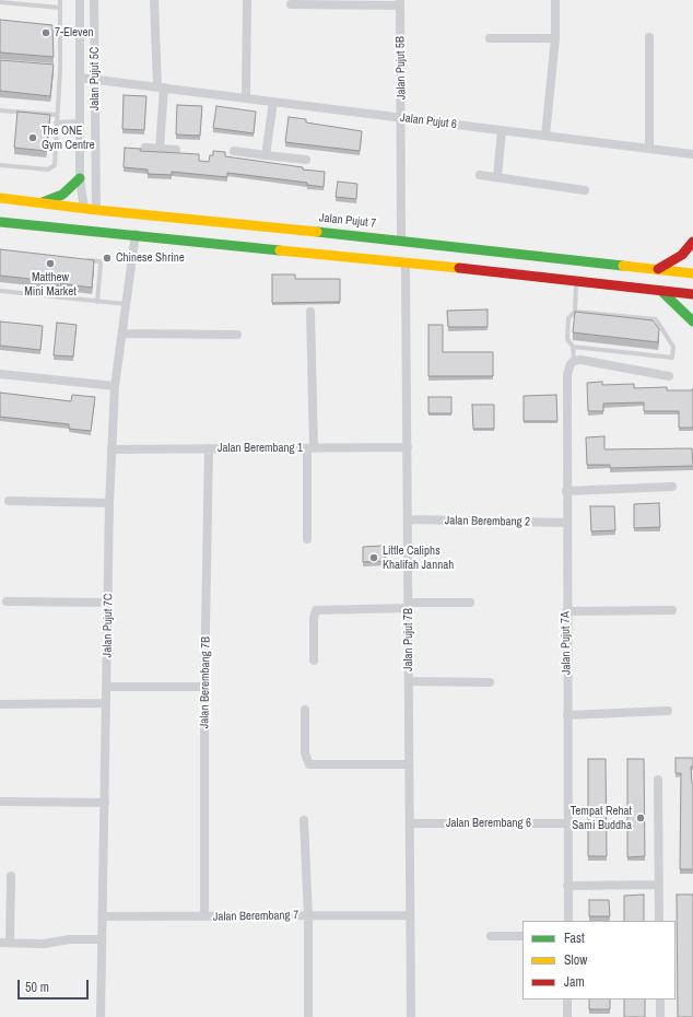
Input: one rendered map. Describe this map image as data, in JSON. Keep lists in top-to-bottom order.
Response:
{
  "streets": {
    "main road": ["Jalan Pujut 7"],
    "street": [
      "Jalan Pujut 5B",
      "Jalan Pujut 5C",
      "Jalan Pujut 6",
      "Jalan Berembang 1",
      "Jalan Berembang 2",
      "Jalan Pujut 7C",
      "Jalan Pujut 7B",
      "Jalan Pujut 7A",
      "Jalan Berembang 7B",
      "Jalan Berembang 6",
      "Jalan Berembang 7"
    ]
  },
  "crossings": [
    ["Jalan Pujut 5B", "Jalan Pujut 6"],
    ["Jalan Pujut 5B", "Jalan Pujut 7"],
    ["Jalan Pujut 5C", "Jalan Pujut 6"],
    ["Jalan Pujut 5C", "Jalan Pujut 7"],
    ["Jalan Berembang 1", "Jalan Pujut 7C"],
    ["Jalan Berembang 1", "Jalan Pujut 7B"],
    ["Jalan Berembang 1", "Jalan Berembang 7B"],
    ["Jalan Berembang 2", "Jalan Pujut 7B"],
    ["Jalan Berembang 2", "Jalan Pujut 7A"],
    ["Jalan Pujut 7C", "Jalan Berembang 7"],
    ["Jalan Pujut 7B", "Jalan Berembang 6"],
    ["Jalan Pujut 7B", "Jalan Berembang 7"],
    ["Jalan Pujut 7A", "Jalan Berembang 6"],
    ["Jalan Berembang 7B", "Jalan Berembang 7"]
  ],
  "places": [
    "7-Eleven",
    "The ONE Gym Centre",
    "Chinese Shrine",
    "Matthew Mini Market",
    "Little Caliphs Khalifah Jannah",
    "Tempat Rehat Sami Buddha"
  ],
  "legend": ["Fast", "Slow", "Jam"],
  "scale_bar": "50 m"
}
